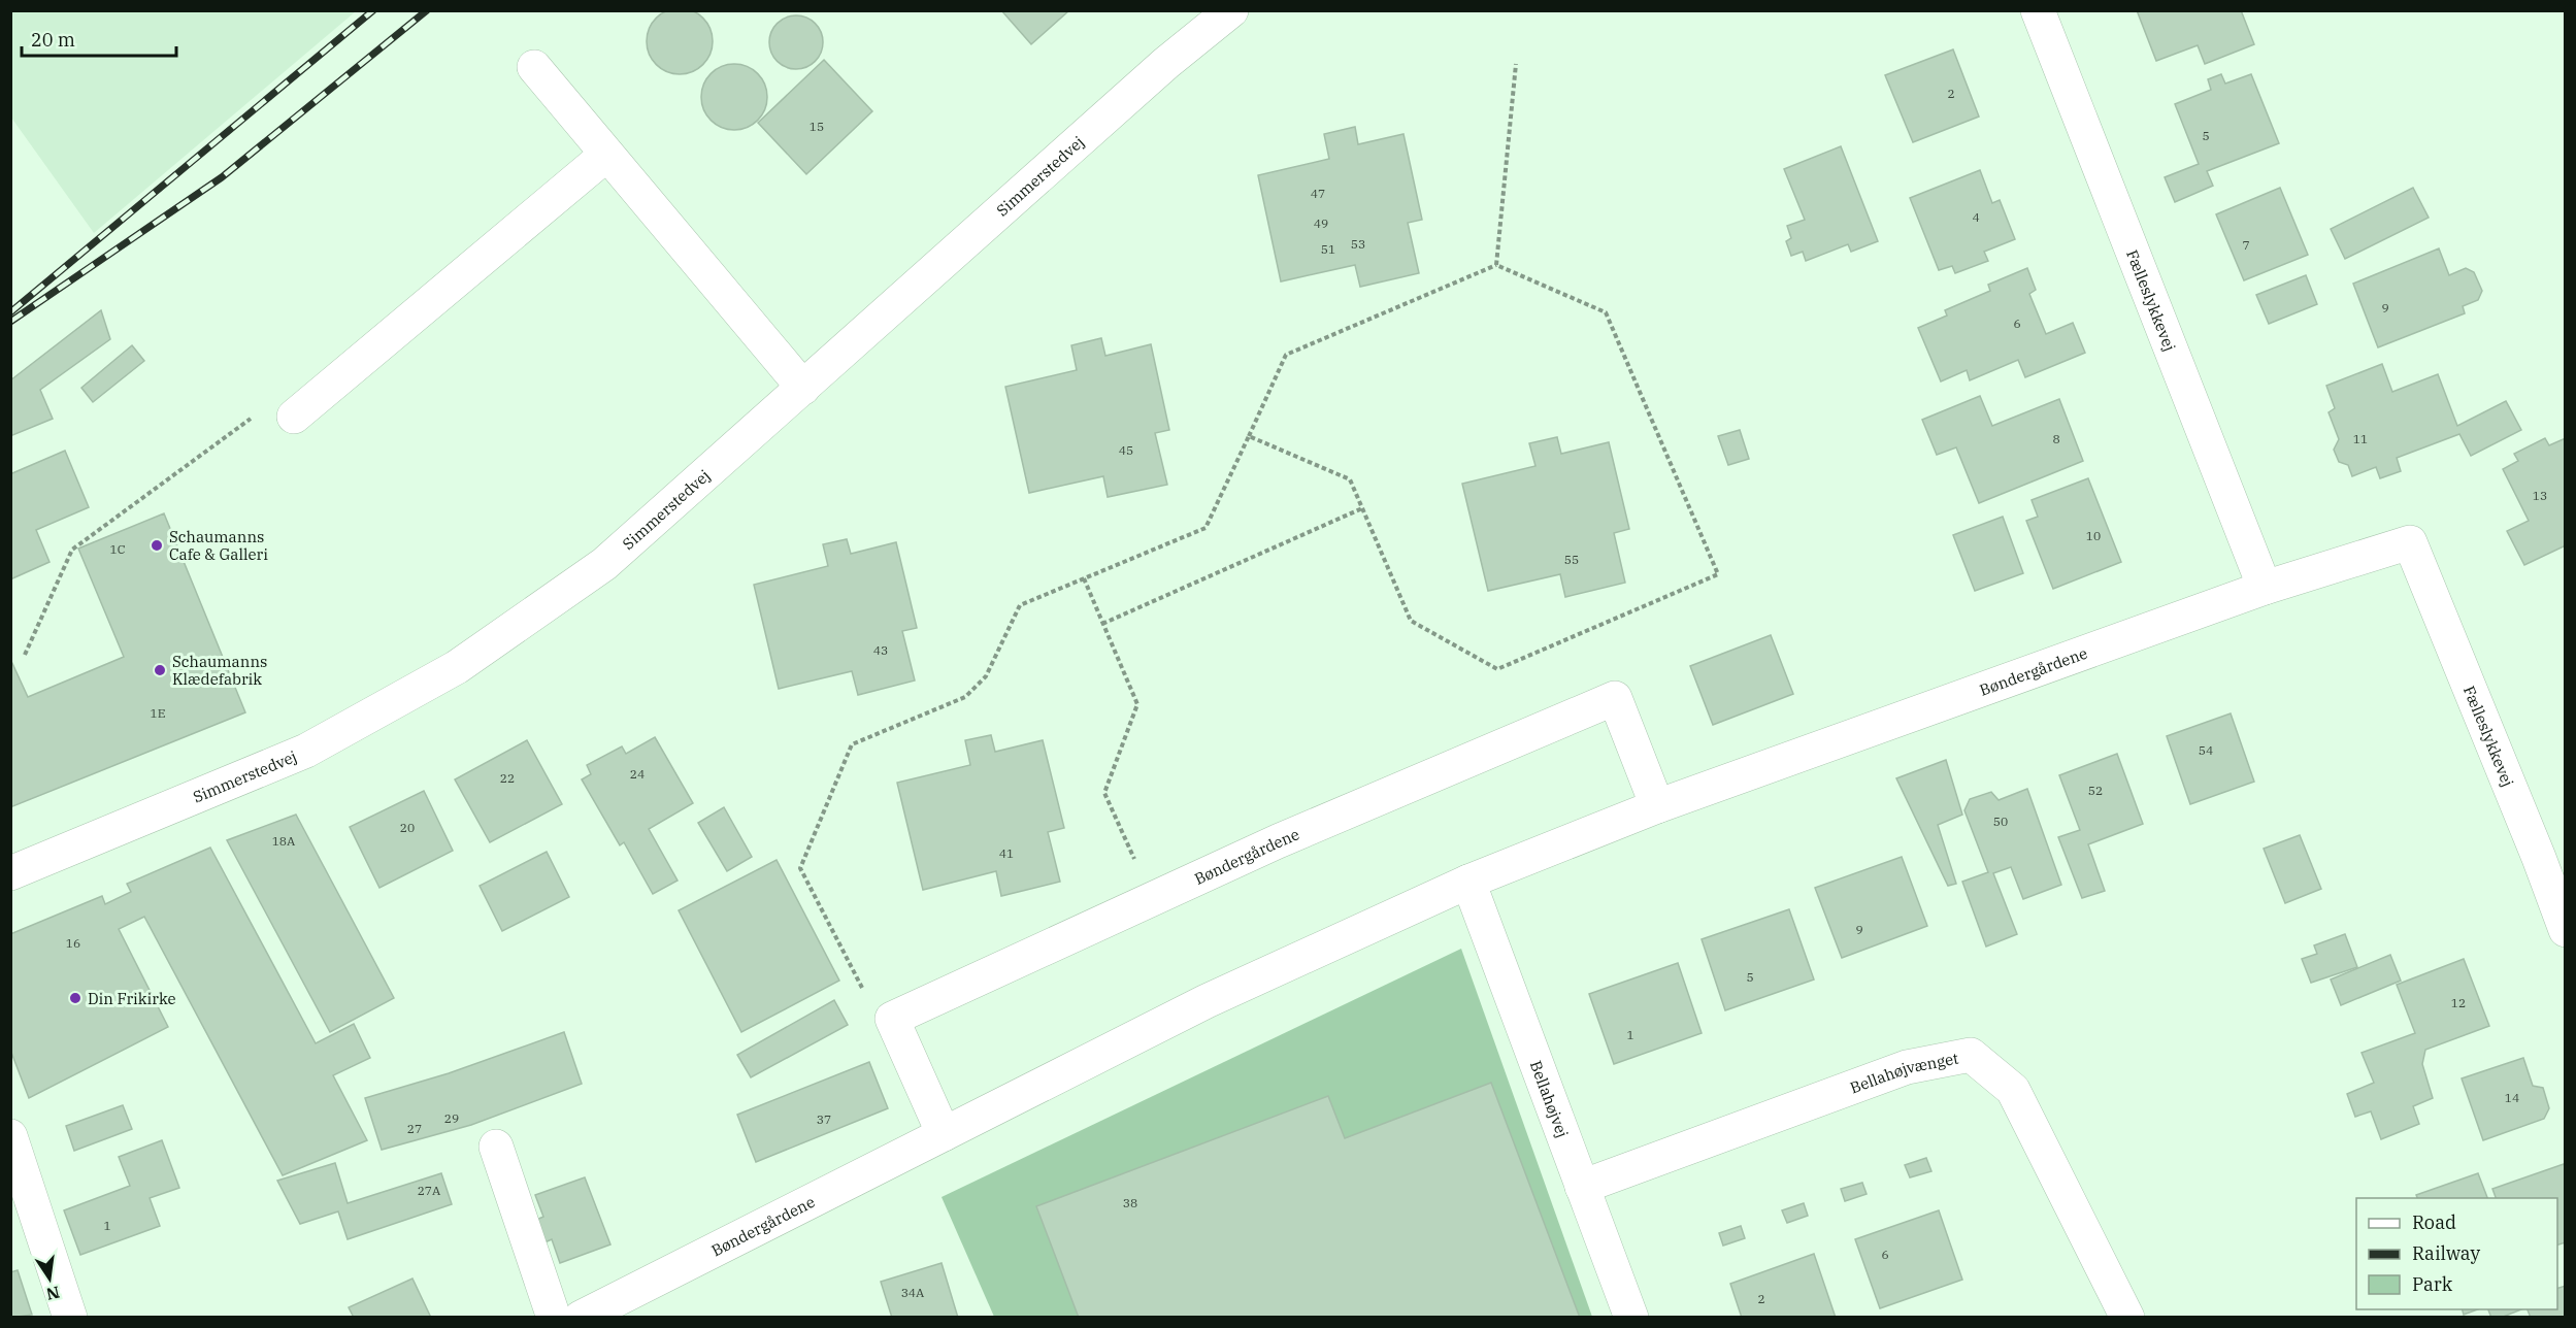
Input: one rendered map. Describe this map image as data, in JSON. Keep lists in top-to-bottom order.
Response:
{
  "streets": {
    "street": [
      "Simmerstedvej",
      "Fælleslykkevej",
      "Bøndergårdene",
      "Bellahøjvænget",
      "Bellahøjvej"
    ]
  },
  "crossings": [
    ["Fælleslykkevej", "Bøndergårdene"],
    ["Bøndergårdene", "Bellahøjvej"],
    ["Bellahøjvænget", "Bellahøjvej"]
  ],
  "places": ["Schaumanns Cafe & Galleri", "Schaumanns Klædefabrik", "Din Frikirke"],
  "house_numbers": [
    "2",
    "15",
    "5",
    "47",
    "4",
    "49",
    "53",
    "7",
    "51",
    "9",
    "6",
    "8",
    "11",
    "45",
    "13",
    "10",
    "1C",
    "55",
    "43",
    "1E",
    "54",
    "24",
    "22",
    "52",
    "50",
    "20",
    "18A",
    "41",
    "9",
    "16",
    "5",
    "12",
    "1",
    "14",
    "29",
    "37",
    "27",
    "27A",
    "38",
    "1",
    "6",
    "34A",
    "2"
  ],
  "legend": ["Road", "Railway", "Park"],
  "scale_bar": "20 m",
  "north": "bottom"
}
